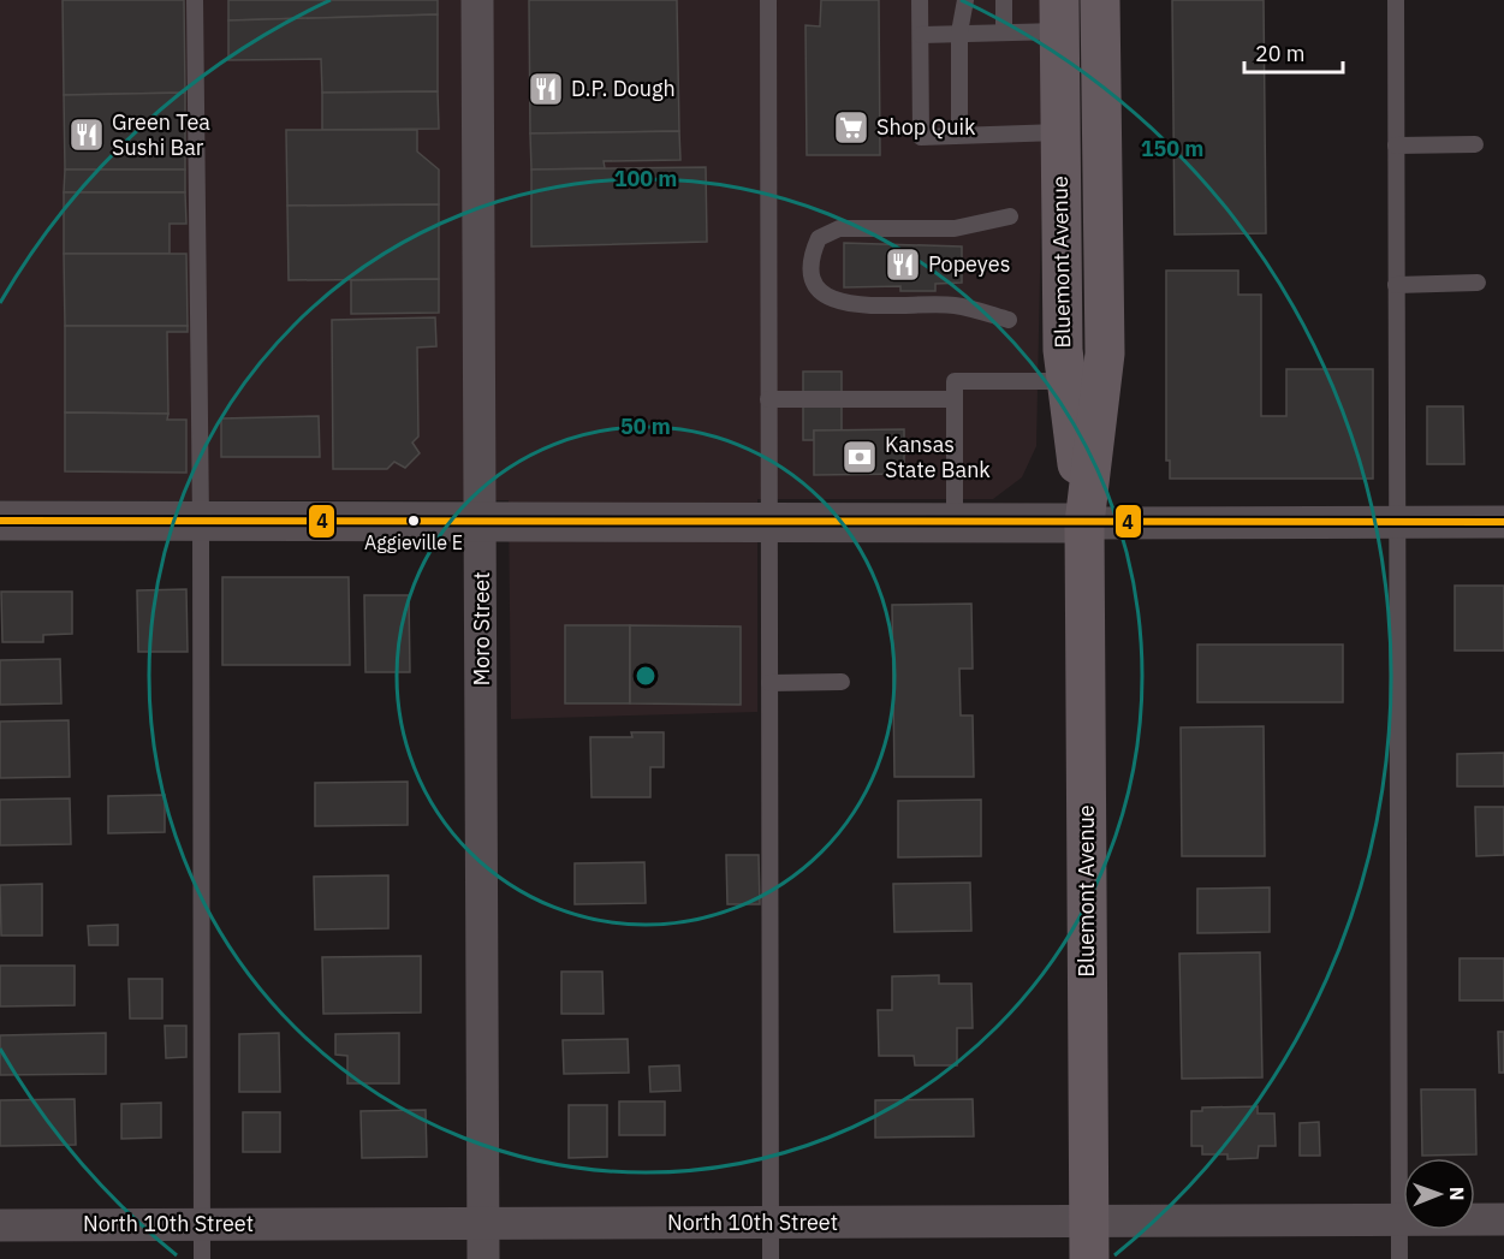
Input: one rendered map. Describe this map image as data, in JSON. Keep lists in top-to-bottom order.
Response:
{
  "streets": {
    "main road": ["Bluemont Avenue"],
    "street": ["Moro Street", "North 10th Street"]
  },
  "crossings": [
    ["Bluemont Avenue", "North 10th Street"],
    ["Moro Street", "North 10th Street"]
  ],
  "places": {
    "restaurant": ["D.P. Dough", "Green Tea Sushi Bar", "Popeyes"],
    "supermarket": ["Shop Quik"],
    "bank": ["Kansas State Bank"],
    "other": ["Aggieville E"]
  },
  "lines": ["transit line 4"],
  "scale_bar": "20 m",
  "north": "right",
  "rings": ["150 m", "100 m", "50 m"]
}
